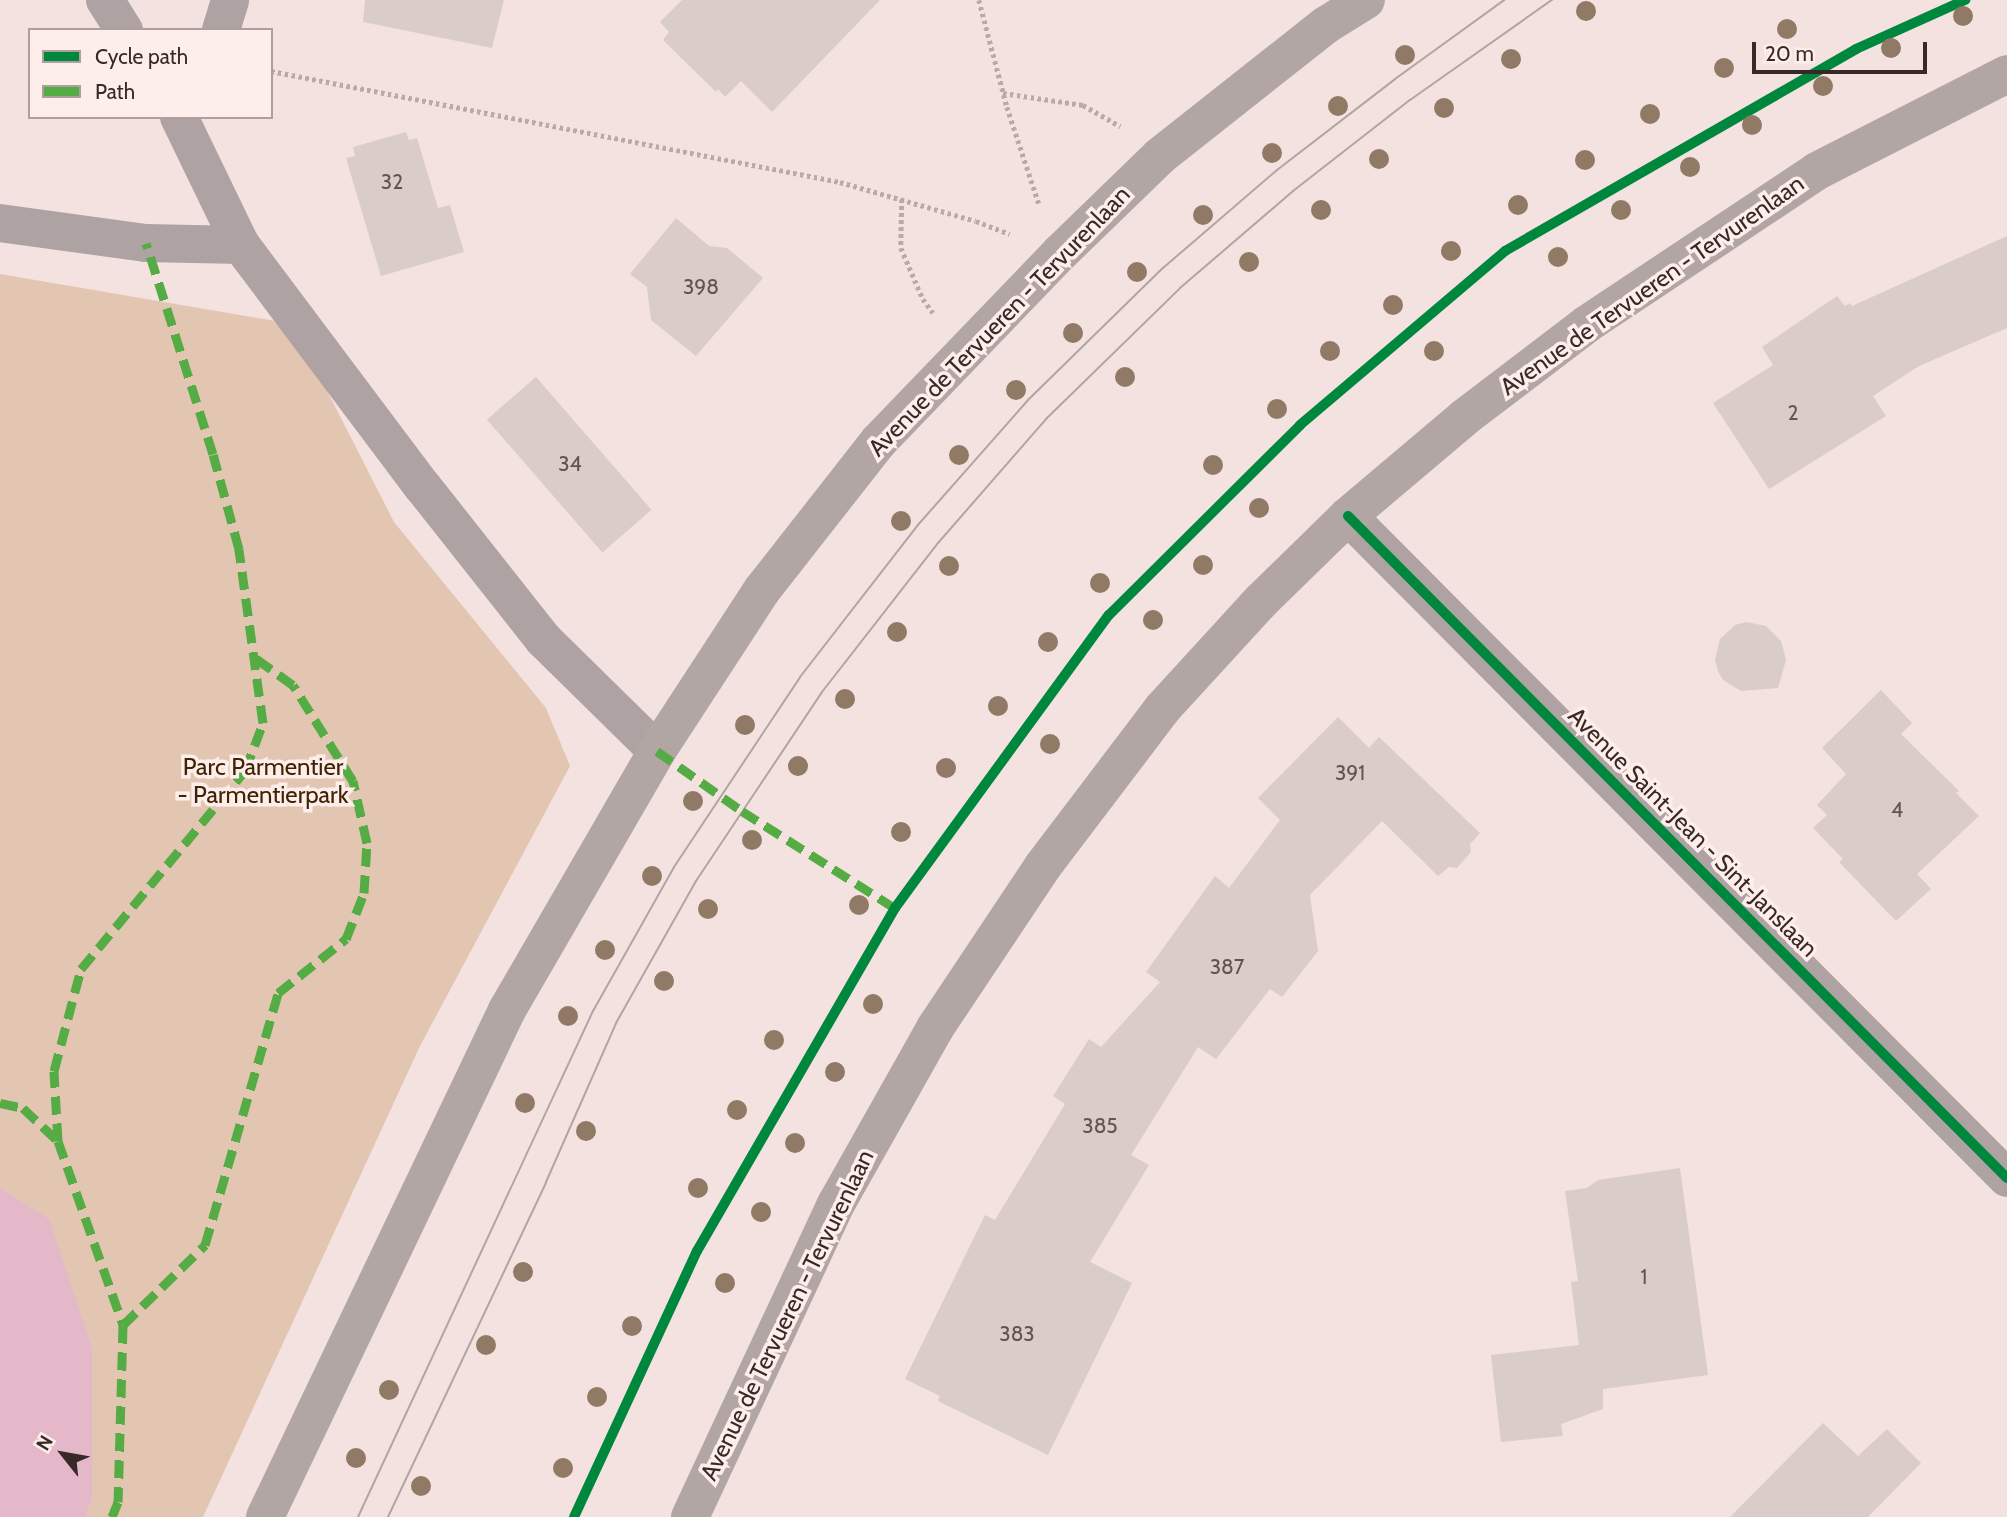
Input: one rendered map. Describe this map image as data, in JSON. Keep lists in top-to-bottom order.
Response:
{
  "streets": {
    "main road": ["Avenue de Tervueren - Tervurenlaan"],
    "street": ["Avenue Saint-Jean - Sint-Janslaan"]
  },
  "crossings": [
    ["Avenue de Tervueren - Tervurenlaan", "Avenue Saint-Jean - Sint-Janslaan"]
  ],
  "parks": ["Parc Parmentier - Parmentierpark"],
  "house_numbers": [
    "32",
    "398",
    "2",
    "34",
    "391",
    "4",
    "387",
    "385",
    "1",
    "383"
  ],
  "legend": ["Cycle path", "Path"],
  "scale_bar": "20 m",
  "north": "top left"
}
